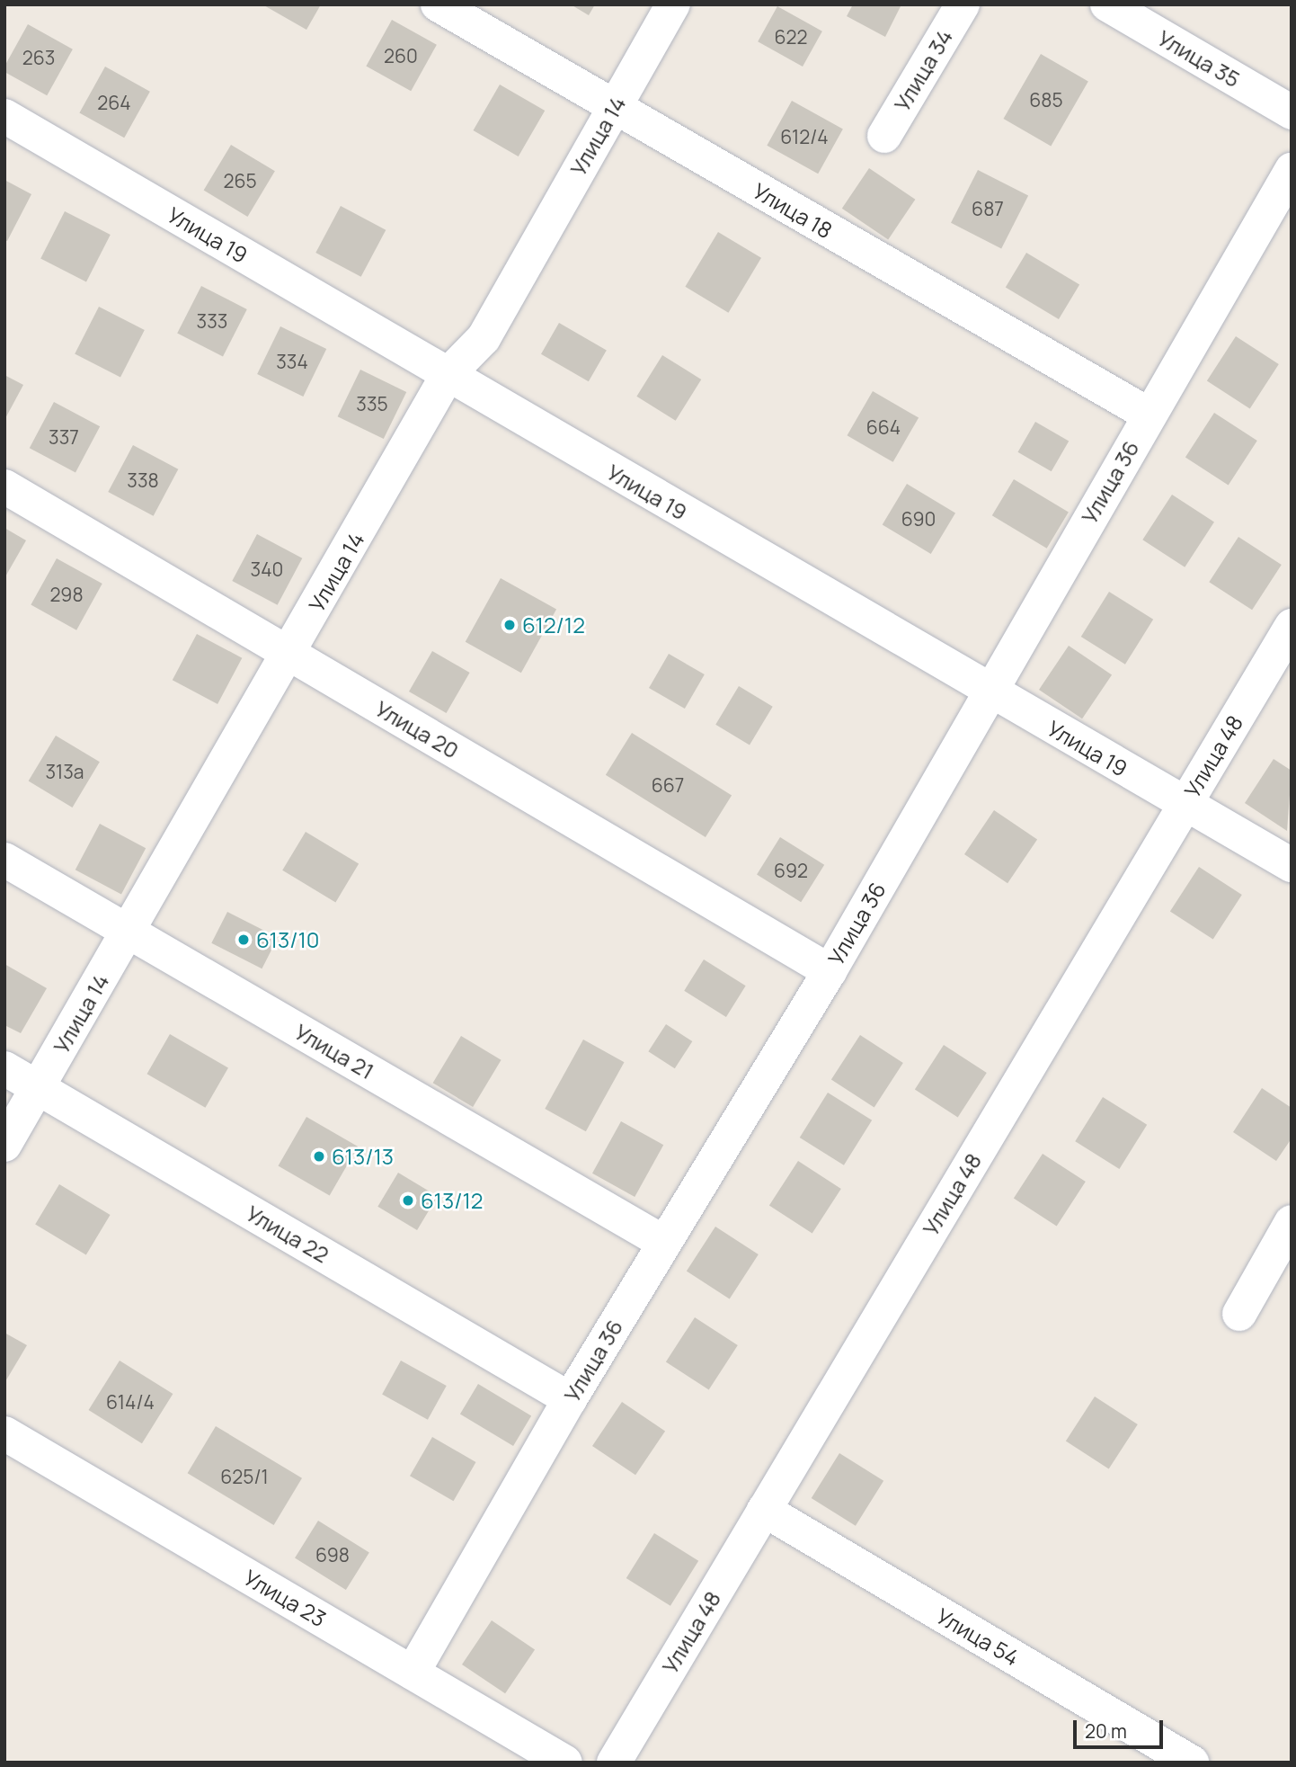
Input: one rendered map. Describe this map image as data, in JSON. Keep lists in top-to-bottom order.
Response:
{
  "streets": {
    "street": [
      "Улица 35",
      "Улица 34",
      "Улица 14",
      "Улица 18",
      "Улица 19",
      "Улица 36",
      "Улица 20",
      "Улица 48",
      "Улица 21",
      "Улица 22",
      "Улица 23",
      "Улица 54"
    ]
  },
  "crossings": [
    ["Улица 14", "Улица 18"],
    ["Улица 14", "Улица 19"],
    ["Улица 14", "Улица 20"],
    ["Улица 14", "Улица 21"],
    ["Улица 14", "Улица 22"],
    ["Улица 18", "Улица 36"],
    ["Улица 19", "Улица 36"],
    ["Улица 19", "Улица 48"],
    ["Улица 36", "Улица 20"],
    ["Улица 36", "Улица 21"],
    ["Улица 36", "Улица 22"],
    ["Улица 36", "Улица 23"],
    ["Улица 48", "Улица 54"]
  ],
  "places": [
    "612/12",
    "613/10",
    "613/13",
    "613/12"
  ],
  "house_numbers": [
    "622",
    "260",
    "263",
    "685",
    "264",
    "612/4",
    "265",
    "687",
    "333",
    "334",
    "335",
    "664",
    "337",
    "338",
    "690",
    "340",
    "298",
    "313а",
    "667",
    "692",
    "614/4",
    "625/1",
    "698"
  ],
  "scale_bar": "20 m"
}
